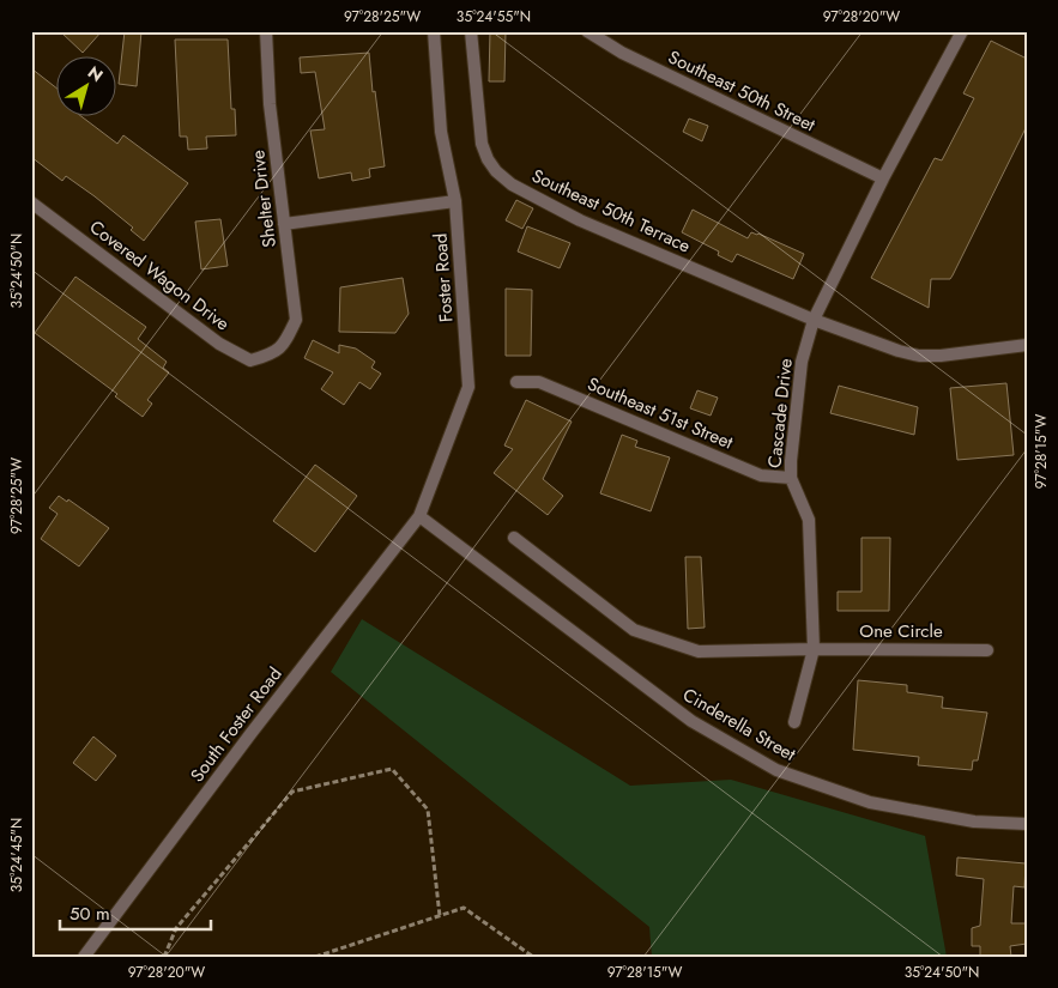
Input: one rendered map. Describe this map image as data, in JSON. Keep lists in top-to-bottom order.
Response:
{
  "streets": {
    "street": [
      "Southeast 50th Street",
      "Shelter Drive",
      "Southeast 50th Terrace",
      "Covered Wagon Drive",
      "Foster Road",
      "Southeast 51st Street",
      "Cascade Drive",
      "One Circle",
      "South Foster Road",
      "Cinderella Street"
    ]
  },
  "crossings": [
    ["Southeast 50th Street", "Cascade Drive"],
    ["Shelter Drive", "Covered Wagon Drive"],
    ["Southeast 50th Terrace", "Cascade Drive"],
    ["Foster Road", "South Foster Road"],
    ["Foster Road", "Cinderella Street"],
    ["Southeast 51st Street", "Cascade Drive"],
    ["Cascade Drive", "One Circle"],
    ["South Foster Road", "Cinderella Street"]
  ],
  "scale_bar": "50 m",
  "north": "top right",
  "coordinates": [
    "97°28'25\"W",
    "35°24'55\"N",
    "97°28'20\"W",
    "35°24'50\"N",
    "97°28'15\"W",
    "35°24'45\"N"
  ]
}
